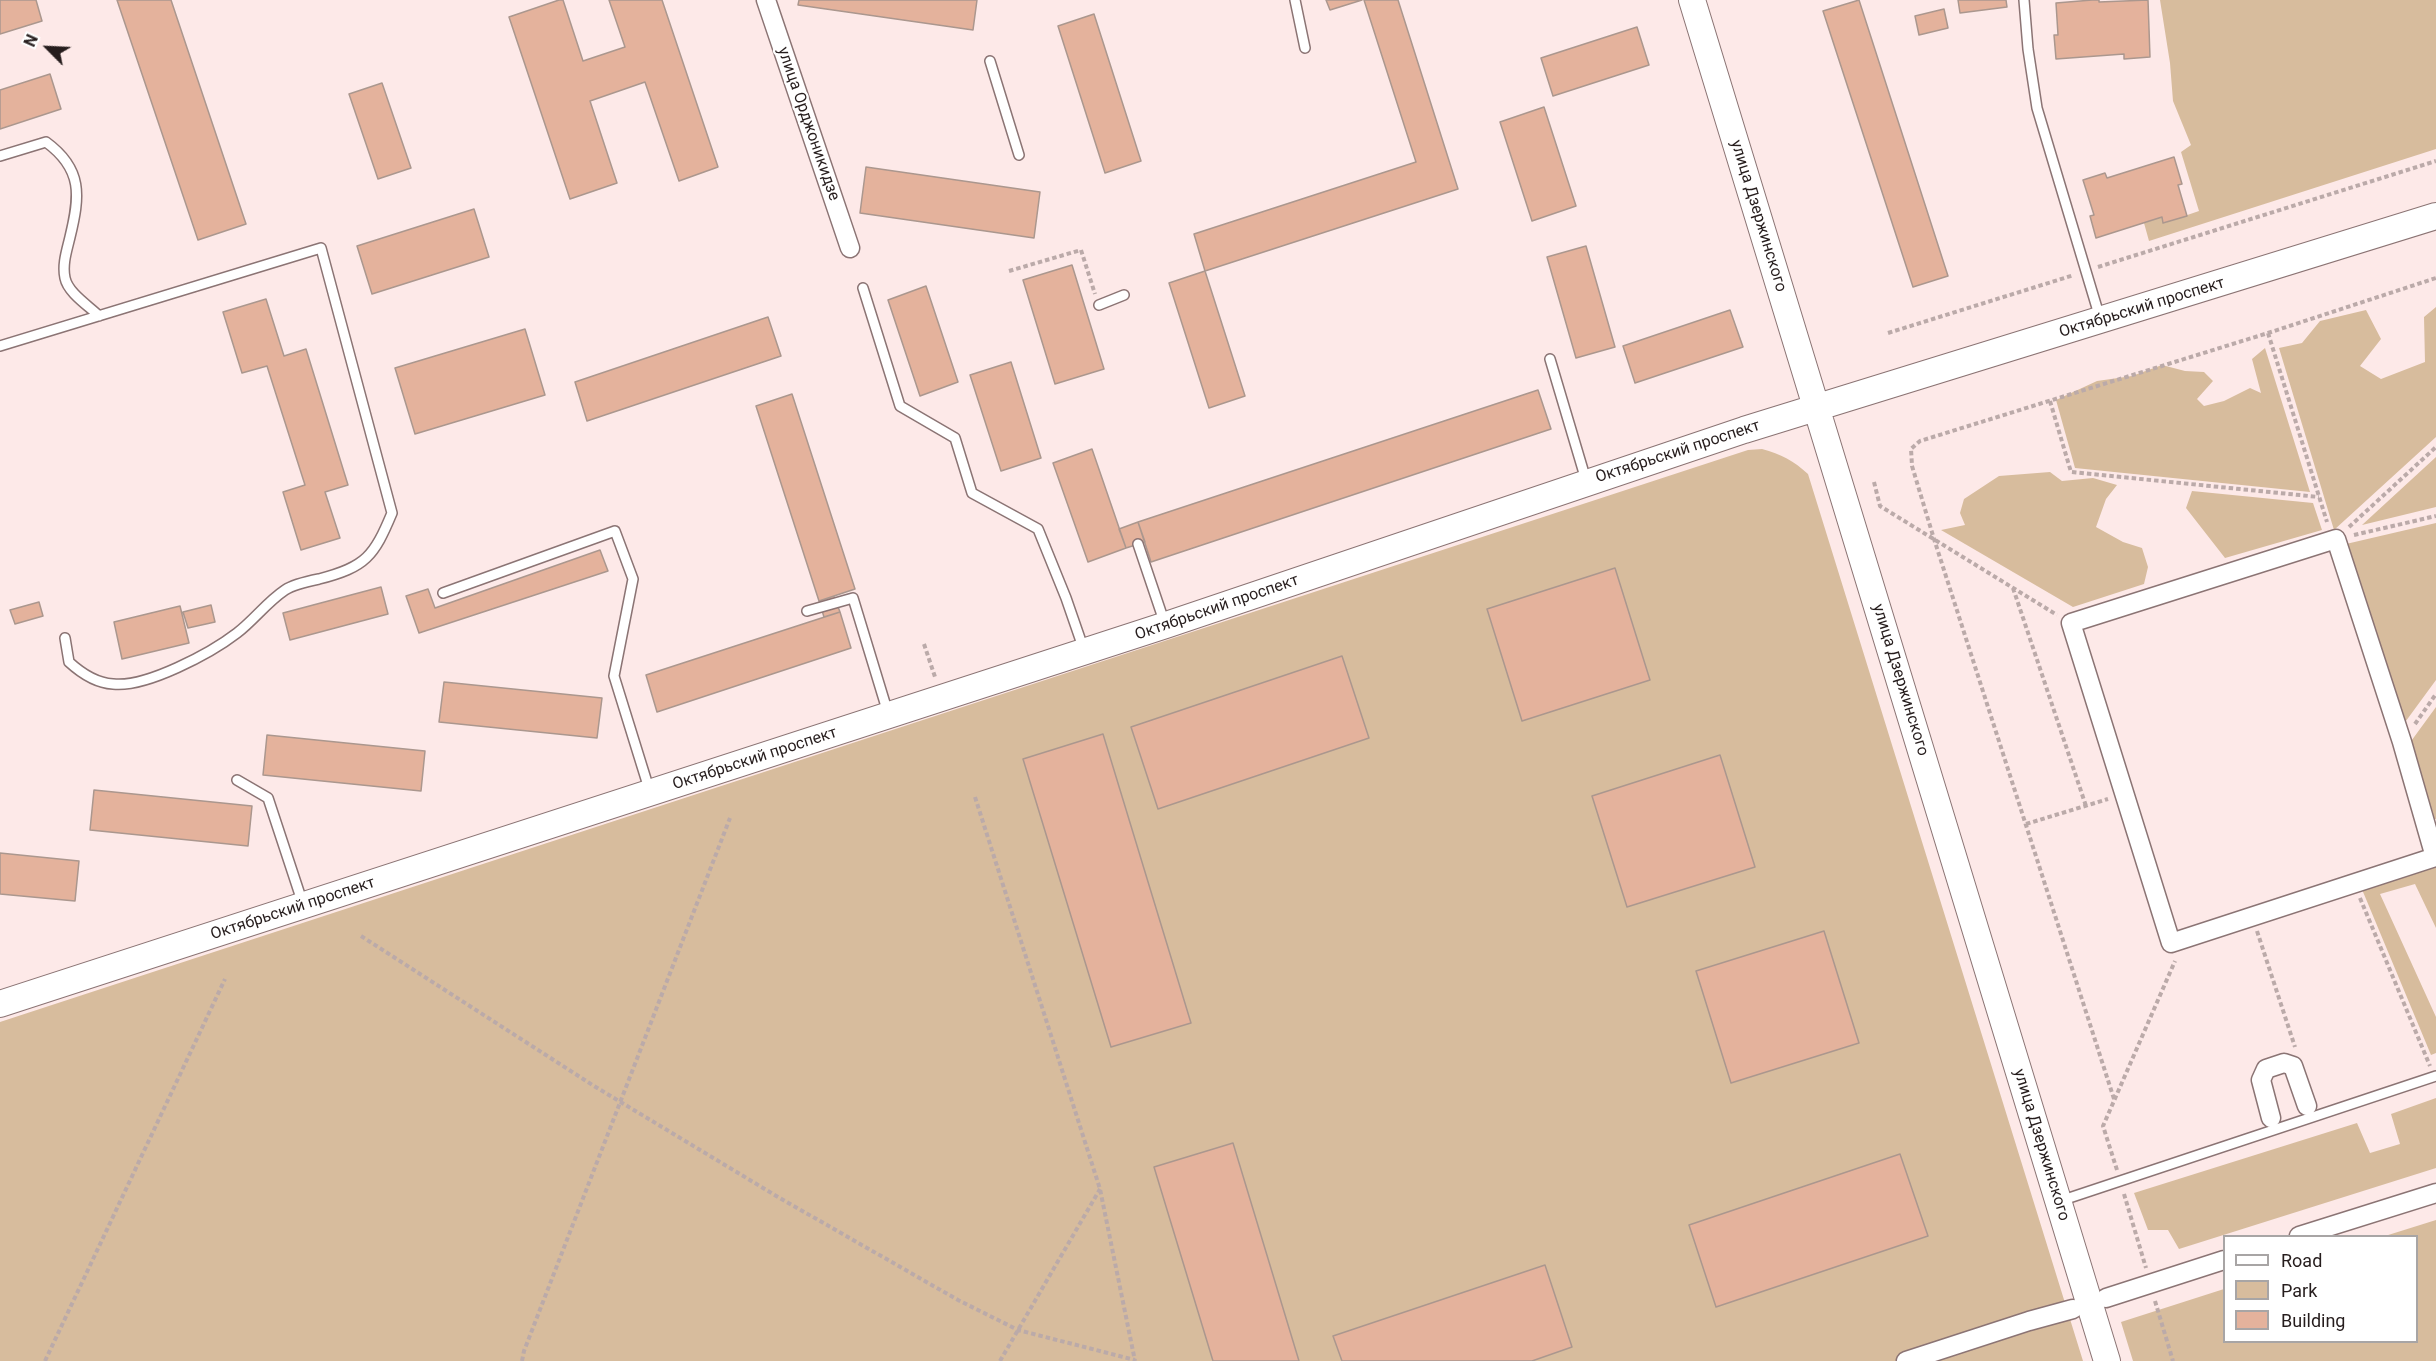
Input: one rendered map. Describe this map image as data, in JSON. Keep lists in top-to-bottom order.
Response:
{
  "streets": {
    "street": ["улица Орджоникидзе", "улица Дзержинского", "Октябрьский проспект"]
  },
  "crossings": [
    ["улица Дзержинского", "Октябрьский проспект"]
  ],
  "legend": ["Road", "Park", "Building"],
  "north": "top left"
}
